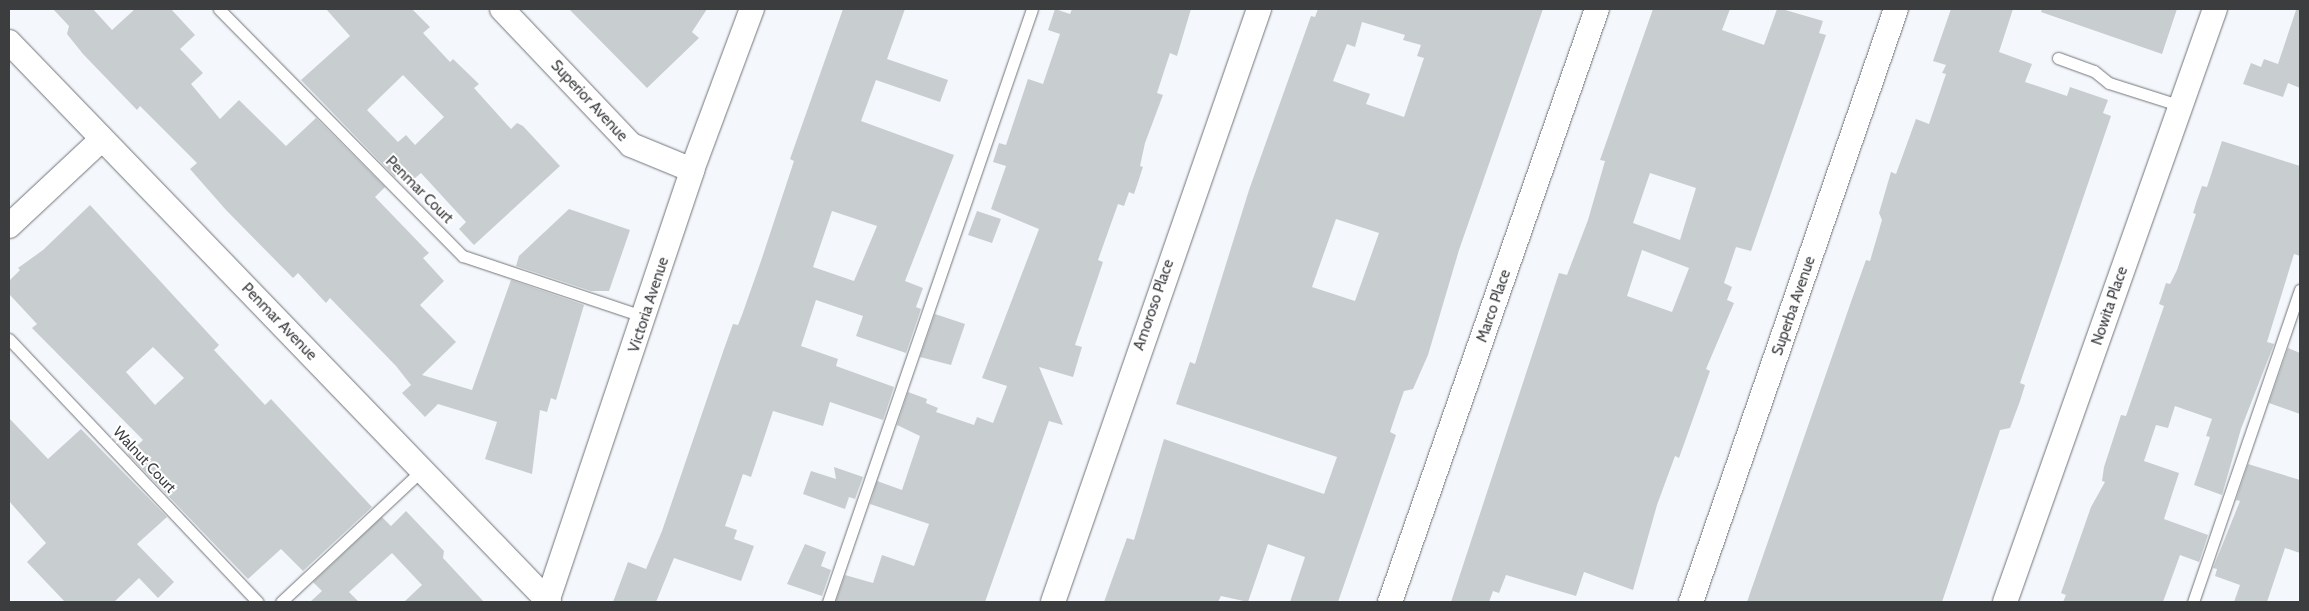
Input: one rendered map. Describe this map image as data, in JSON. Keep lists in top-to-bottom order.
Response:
{
  "streets": {
    "street": [
      "Superior Avenue",
      "Victoria Avenue",
      "Amoroso Place",
      "Marco Place",
      "Superba Avenue",
      "Nowita Place",
      "Penmar Avenue"
    ],
    "lane": ["Penmar Court", "Walnut Court"]
  },
  "crossings": [
    ["Superior Avenue", "Victoria Avenue"],
    ["Penmar Court", "Victoria Avenue"],
    ["Victoria Avenue", "Penmar Avenue"]
  ]
}
